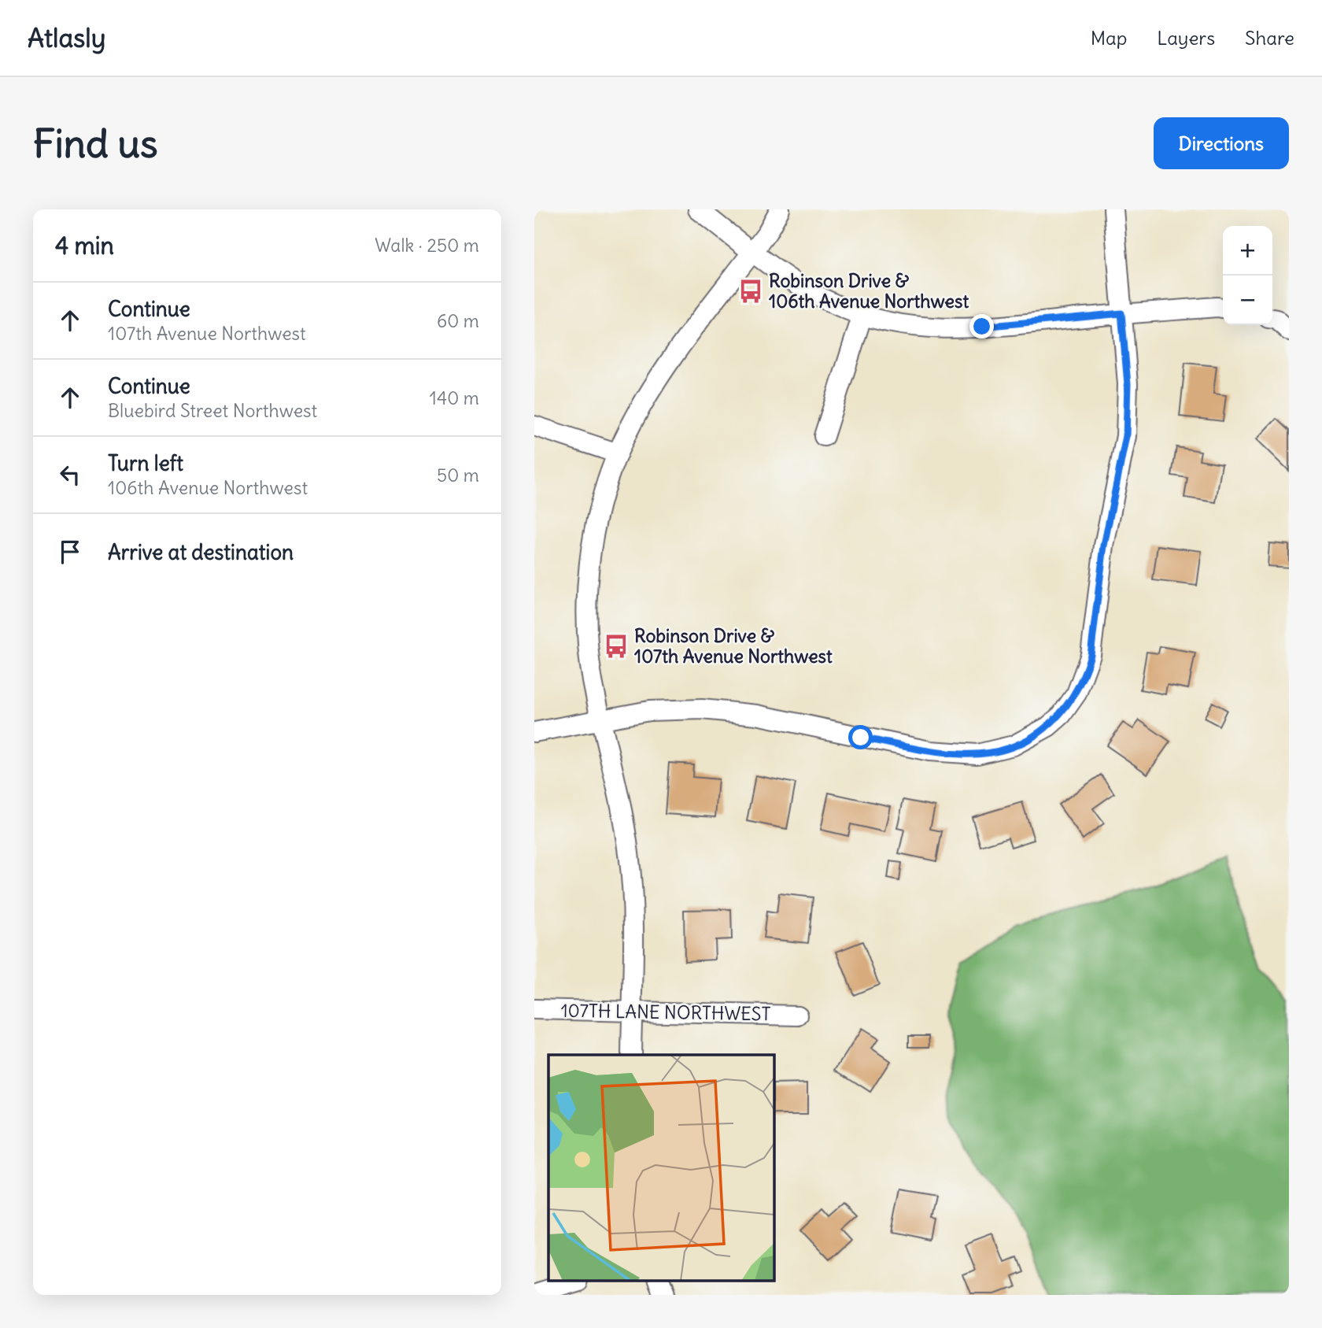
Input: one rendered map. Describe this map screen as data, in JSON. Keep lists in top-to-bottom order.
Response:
{
  "streets": {
    "street": ["107TH LANE NORTHWEST"]
  },
  "places": {
    "bus stop": ["Robinson Drive & 106th Avenue Northwest", "Robinson Drive & 107th Avenue Northwest"]
  },
  "page": {
    "header": "Atlasly",
    "nav": ["Map", "Layers", "Share"],
    "buttons": "Directions",
    "title": "Find us",
    "heading": ["4 min", "Walk · 250 m"],
    "map_buttons": ["+", "−"],
    "list": [
      ["Continue", "107th Avenue Northwest", "60 m"],
      ["Continue", "Bluebird Street Northwest", "140 m"],
      ["Turn left", "106th Avenue Northwest", "50 m"],
      "Arrive at destination"
    ]
  }
}
